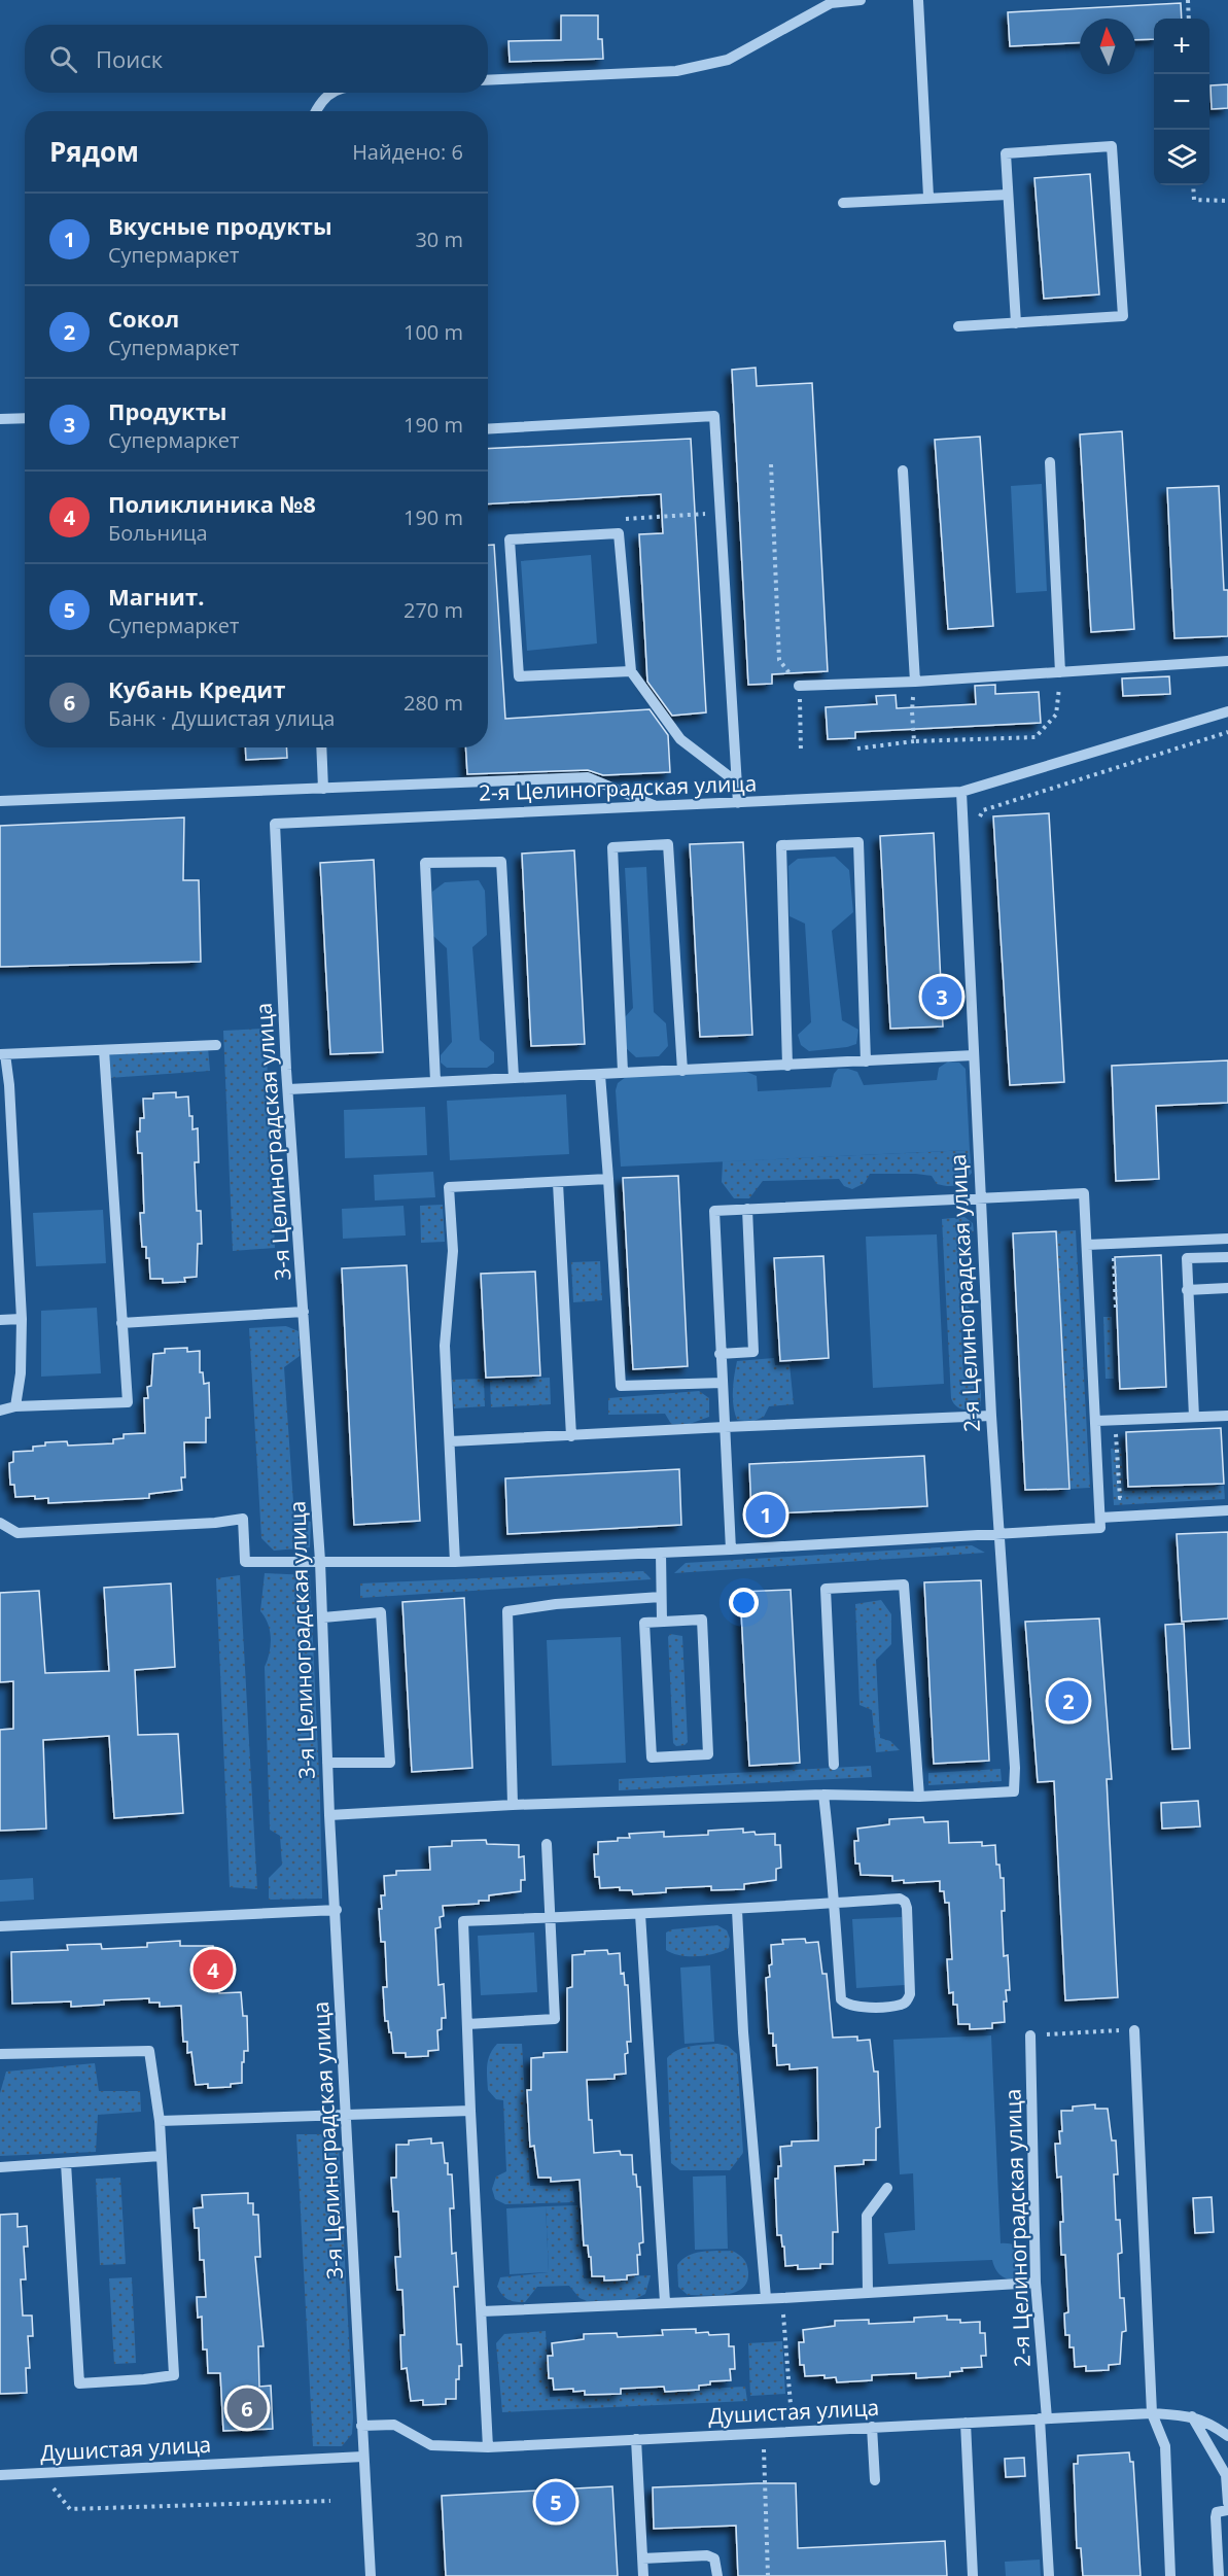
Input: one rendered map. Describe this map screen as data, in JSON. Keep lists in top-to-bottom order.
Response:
{
  "streets": {
    "street": ["2-я Целиноградская улица", "3-я Целиноградская улица", "Душистая улица"]
  },
  "crossings": [
    ["2-я Целиноградская улица", "3-я Целиноградская улица"],
    ["2-я Целиноградская улица", "Душистая улица"],
    ["3-я Целиноградская улица", "Душистая улица"]
  ],
  "north": "top",
  "page": {
    "map_buttons": ["+", "−"],
    "search": "Поиск",
    "heading": ["Рядом", "Найдено: 6"],
    "list": [
      {
        "mark": "1",
        "name": "Вкусные продукты",
        "note": "Супермаркет",
        "value": "30 m"
      },
      {
        "mark": "2",
        "name": "Сокол",
        "note": "Супермаркет",
        "value": "100 m"
      },
      {
        "mark": "3",
        "name": "Продукты",
        "note": "Супермаркет",
        "value": "190 m"
      },
      {
        "mark": "4",
        "name": "Поликлиника №8",
        "note": "Больница",
        "value": "190 m"
      },
      {
        "mark": "5",
        "name": "Магнит.",
        "note": "Супермаркет",
        "value": "270 m"
      },
      {
        "mark": "6",
        "name": "Кубань Кредит",
        "note": "Банк · Душистая улица",
        "value": "280 m"
      }
    ],
    "pins": [
      "3",
      "1",
      "2",
      "4",
      "6",
      "5"
    ]
  }
}
